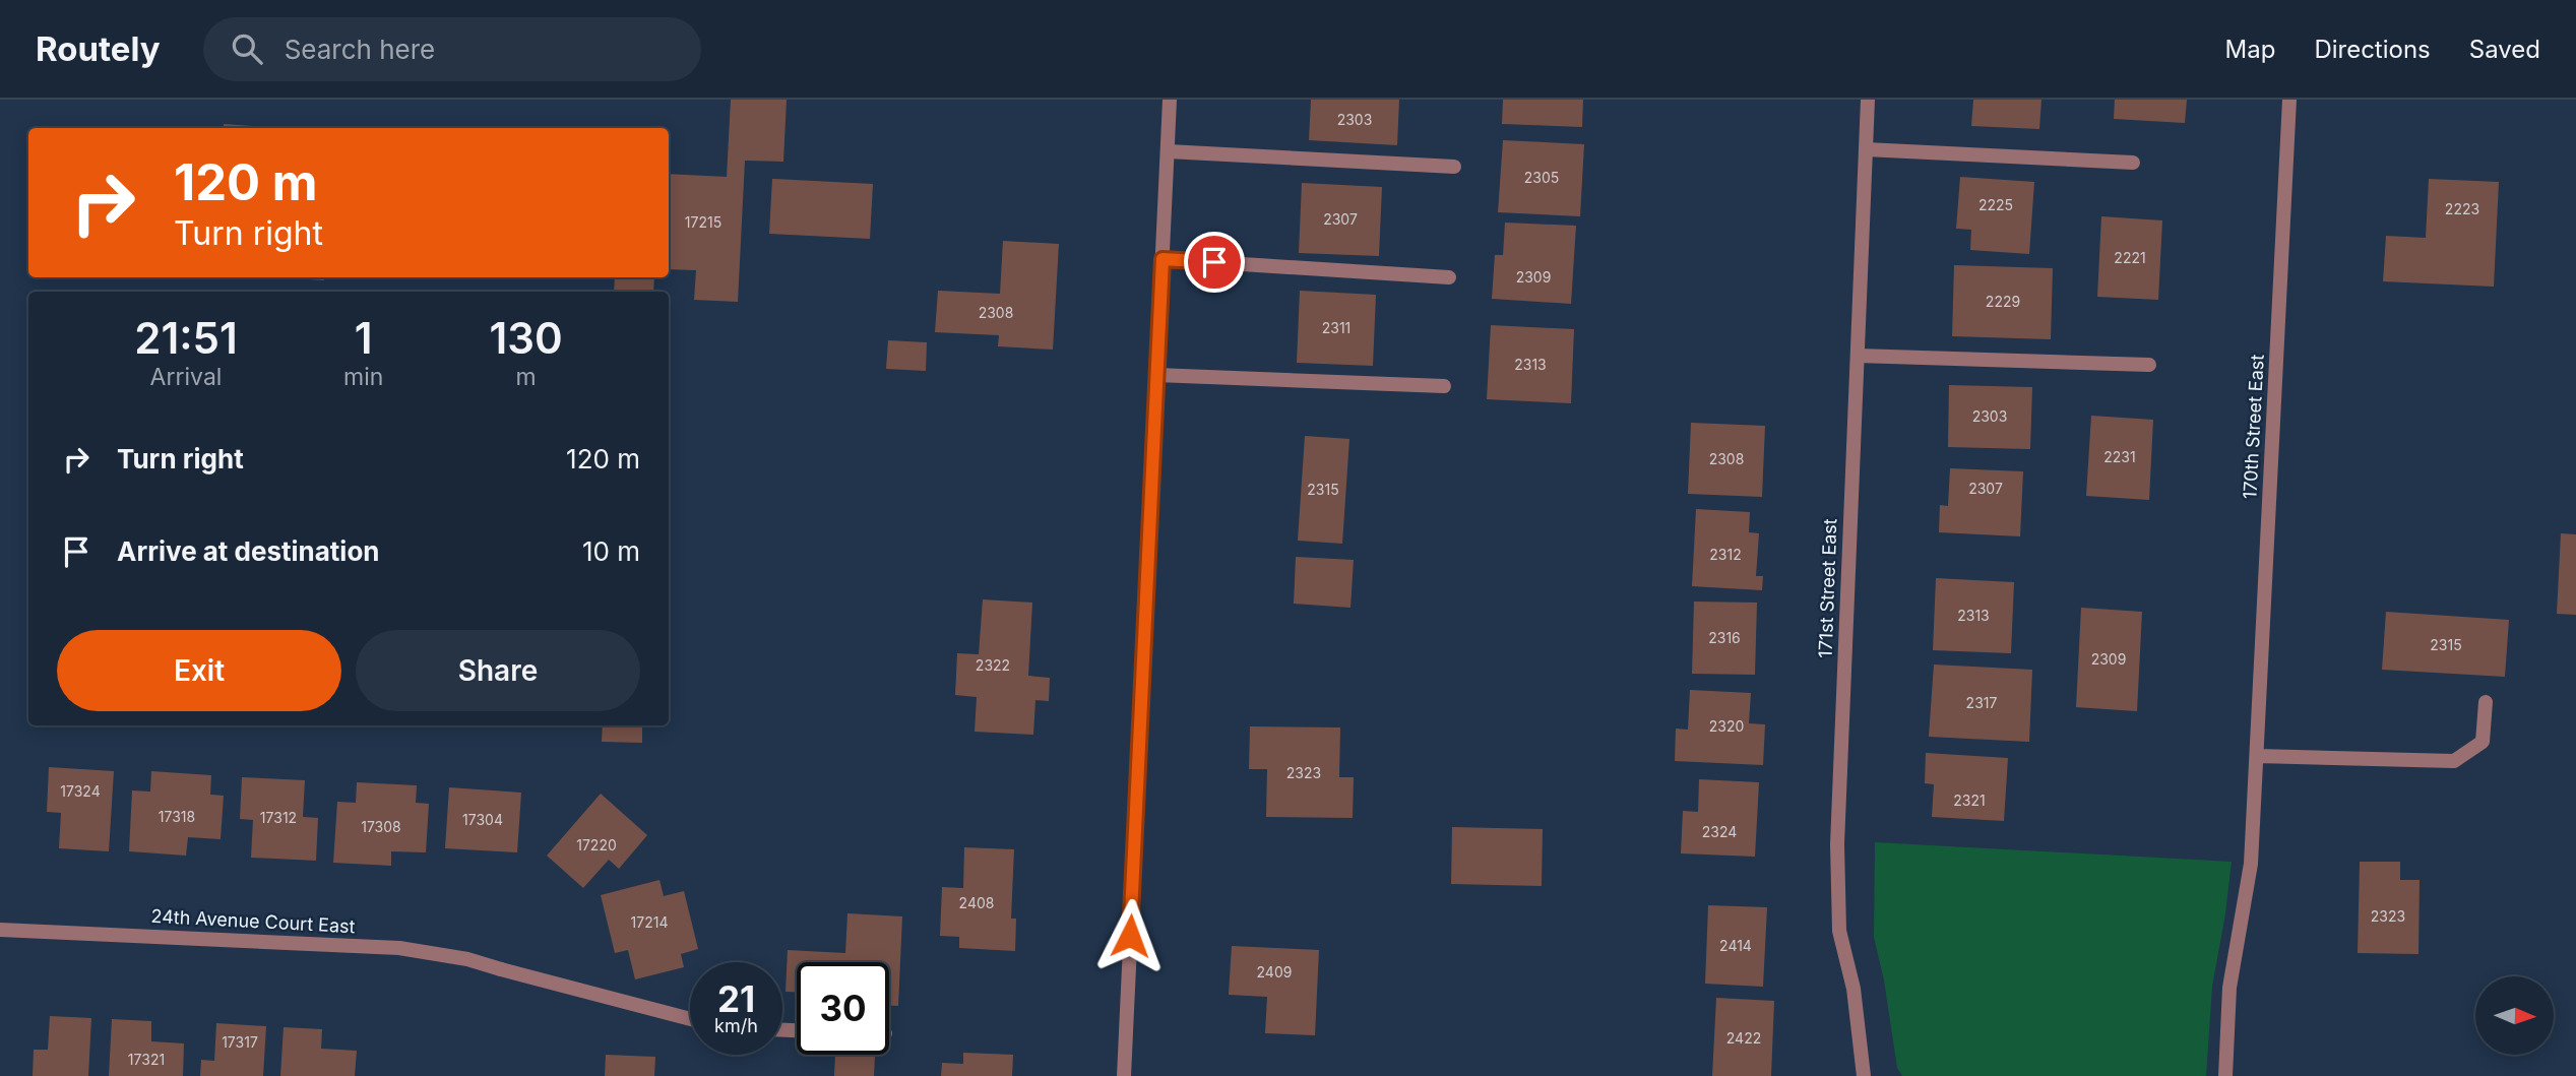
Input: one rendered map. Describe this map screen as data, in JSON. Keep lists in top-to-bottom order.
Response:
{
  "streets": {
    "street": ["170th Street East", "171st Street East", "24th Avenue Court East"]
  },
  "house_numbers": [
    "2303",
    "2305",
    "2225",
    "2223",
    "2307",
    "17215",
    "2221",
    "2309",
    "2229",
    "2308",
    "2311",
    "2313",
    "2303",
    "2231",
    "2308",
    "2307",
    "2315",
    "2312",
    "2313",
    "2316",
    "2315",
    "2309",
    "2322",
    "2317",
    "2320",
    "2323",
    "17324",
    "2321",
    "17318",
    "17312",
    "17304",
    "17308",
    "2324",
    "17220",
    "2408",
    "2323",
    "17214",
    "2414",
    "2409",
    "2422",
    "17317",
    "17321"
  ],
  "north": "right",
  "page": {
    "header": "Routely",
    "search": "Search here",
    "nav": ["Map", "Directions", "Saved"],
    "turn": ["120 m", "Turn right"],
    "eta": [
      "21:51",
      "Arrival",
      "1",
      "min",
      "130",
      "m"
    ],
    "list": [
      {
        "name": "Turn right",
        "value": "120 m"
      },
      {
        "name": "Arrive at destination",
        "value": "10 m"
      }
    ],
    "buttons": ["Exit", "Share"],
    "speed": "21 km/h",
    "limit": "30"
  }
}
